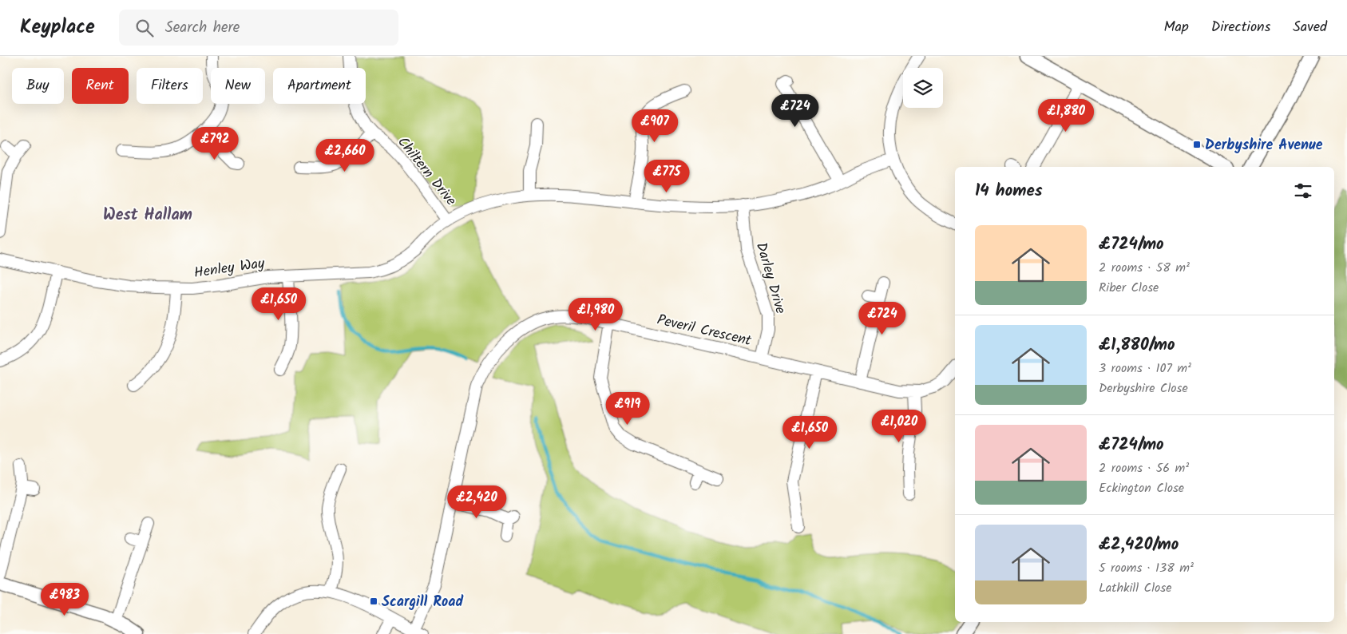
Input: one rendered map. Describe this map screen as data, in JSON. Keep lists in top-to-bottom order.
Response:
{
  "streets": {
    "street": [
      "Chiltern Drive",
      "Henley Way",
      "Darley Drive",
      "Peveril Crescent"
    ]
  },
  "crossings": [
    ["Chiltern Drive", "Henley Way"],
    ["Henley Way", "Darley Drive"],
    ["Darley Drive", "Peveril Crescent"]
  ],
  "districts": ["West Hallam"],
  "places": {
    "transit": ["Derbyshire Avenue", "Scargill Road"]
  },
  "page": {
    "header": "Keyplace",
    "search": "Search here",
    "nav": ["Map", "Directions", "Saved"],
    "chip": [
      "Buy",
      "Rent",
      "Filters",
      "New",
      "Apartment"
    ],
    "price": [
      "£724",
      "£1,880",
      "£907",
      "£792",
      "£2,660",
      "£775",
      "£1,650",
      "£1,980",
      "£724",
      "£919",
      "£1,020",
      "£1,650",
      "£2,420",
      "£983"
    ],
    "heading": "14 homes",
    "list": [
      {
        "name": "£724/mo",
        "note": "2 rooms · 58 m² · Riber Close"
      },
      {
        "name": "£1,880/mo",
        "note": "3 rooms · 107 m² · Derbyshire Close"
      },
      {
        "name": "£724/mo",
        "note": "2 rooms · 56 m² · Eckington Close"
      },
      {
        "name": "£2,420/mo",
        "note": "5 rooms · 138 m² · Lathkill Close"
      }
    ]
  }
}
